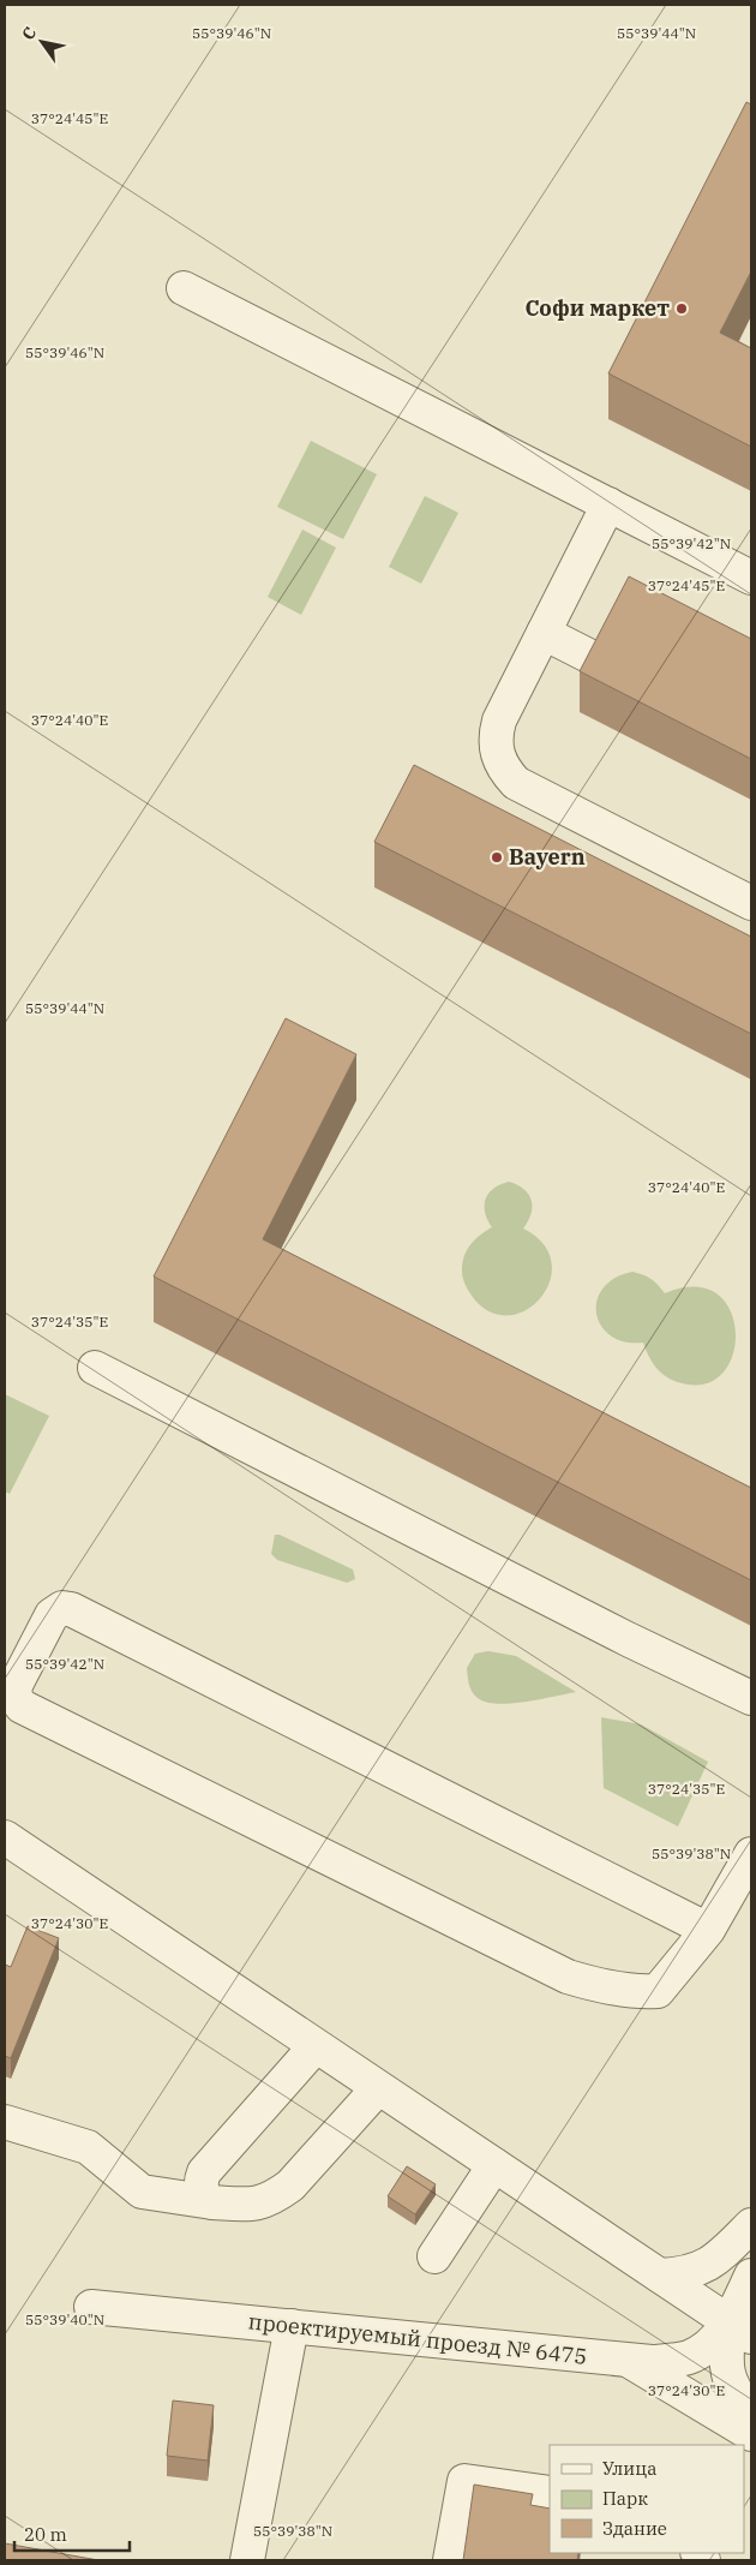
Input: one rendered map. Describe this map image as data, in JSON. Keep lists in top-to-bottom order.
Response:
{
  "streets": {
    "street": ["проектируемый проезд № 6475"]
  },
  "places": ["Софи маркет", "Bayern"],
  "legend": ["Улица", "Парк", "Здание"],
  "scale_bar": "20 m",
  "north": "top left",
  "coordinates": [
    "55°39'46\"N",
    "55°39'44\"N",
    "37°24'45\"E",
    "55°39'42\"N",
    "37°24'40\"E",
    "37°24'35\"E",
    "55°39'38\"N",
    "37°24'30\"E",
    "55°39'40\"N"
  ]
}
